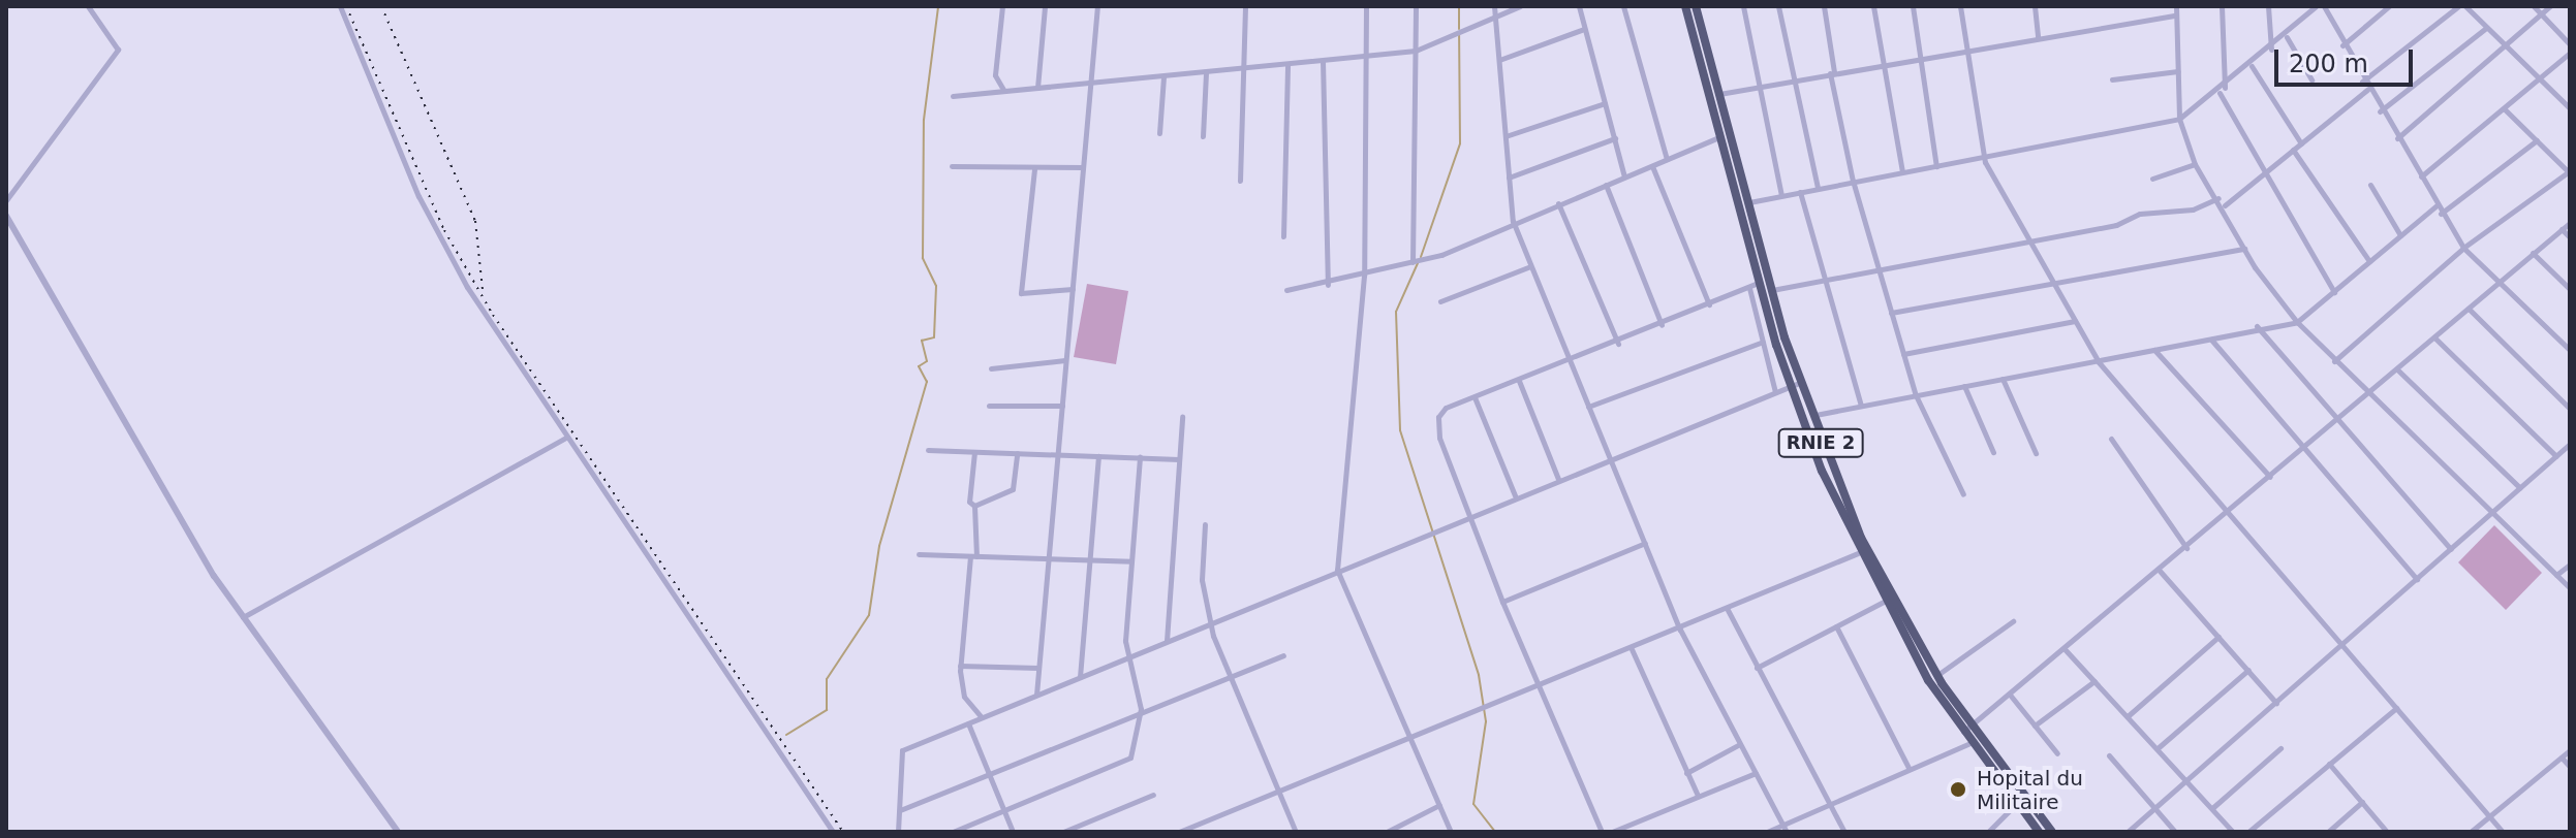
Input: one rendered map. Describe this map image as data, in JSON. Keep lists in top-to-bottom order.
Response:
{
  "streets": {
    "main road": ["RNIE 2"]
  },
  "places": ["Hopital du Militaire"],
  "scale_bar": "200 m"
}
